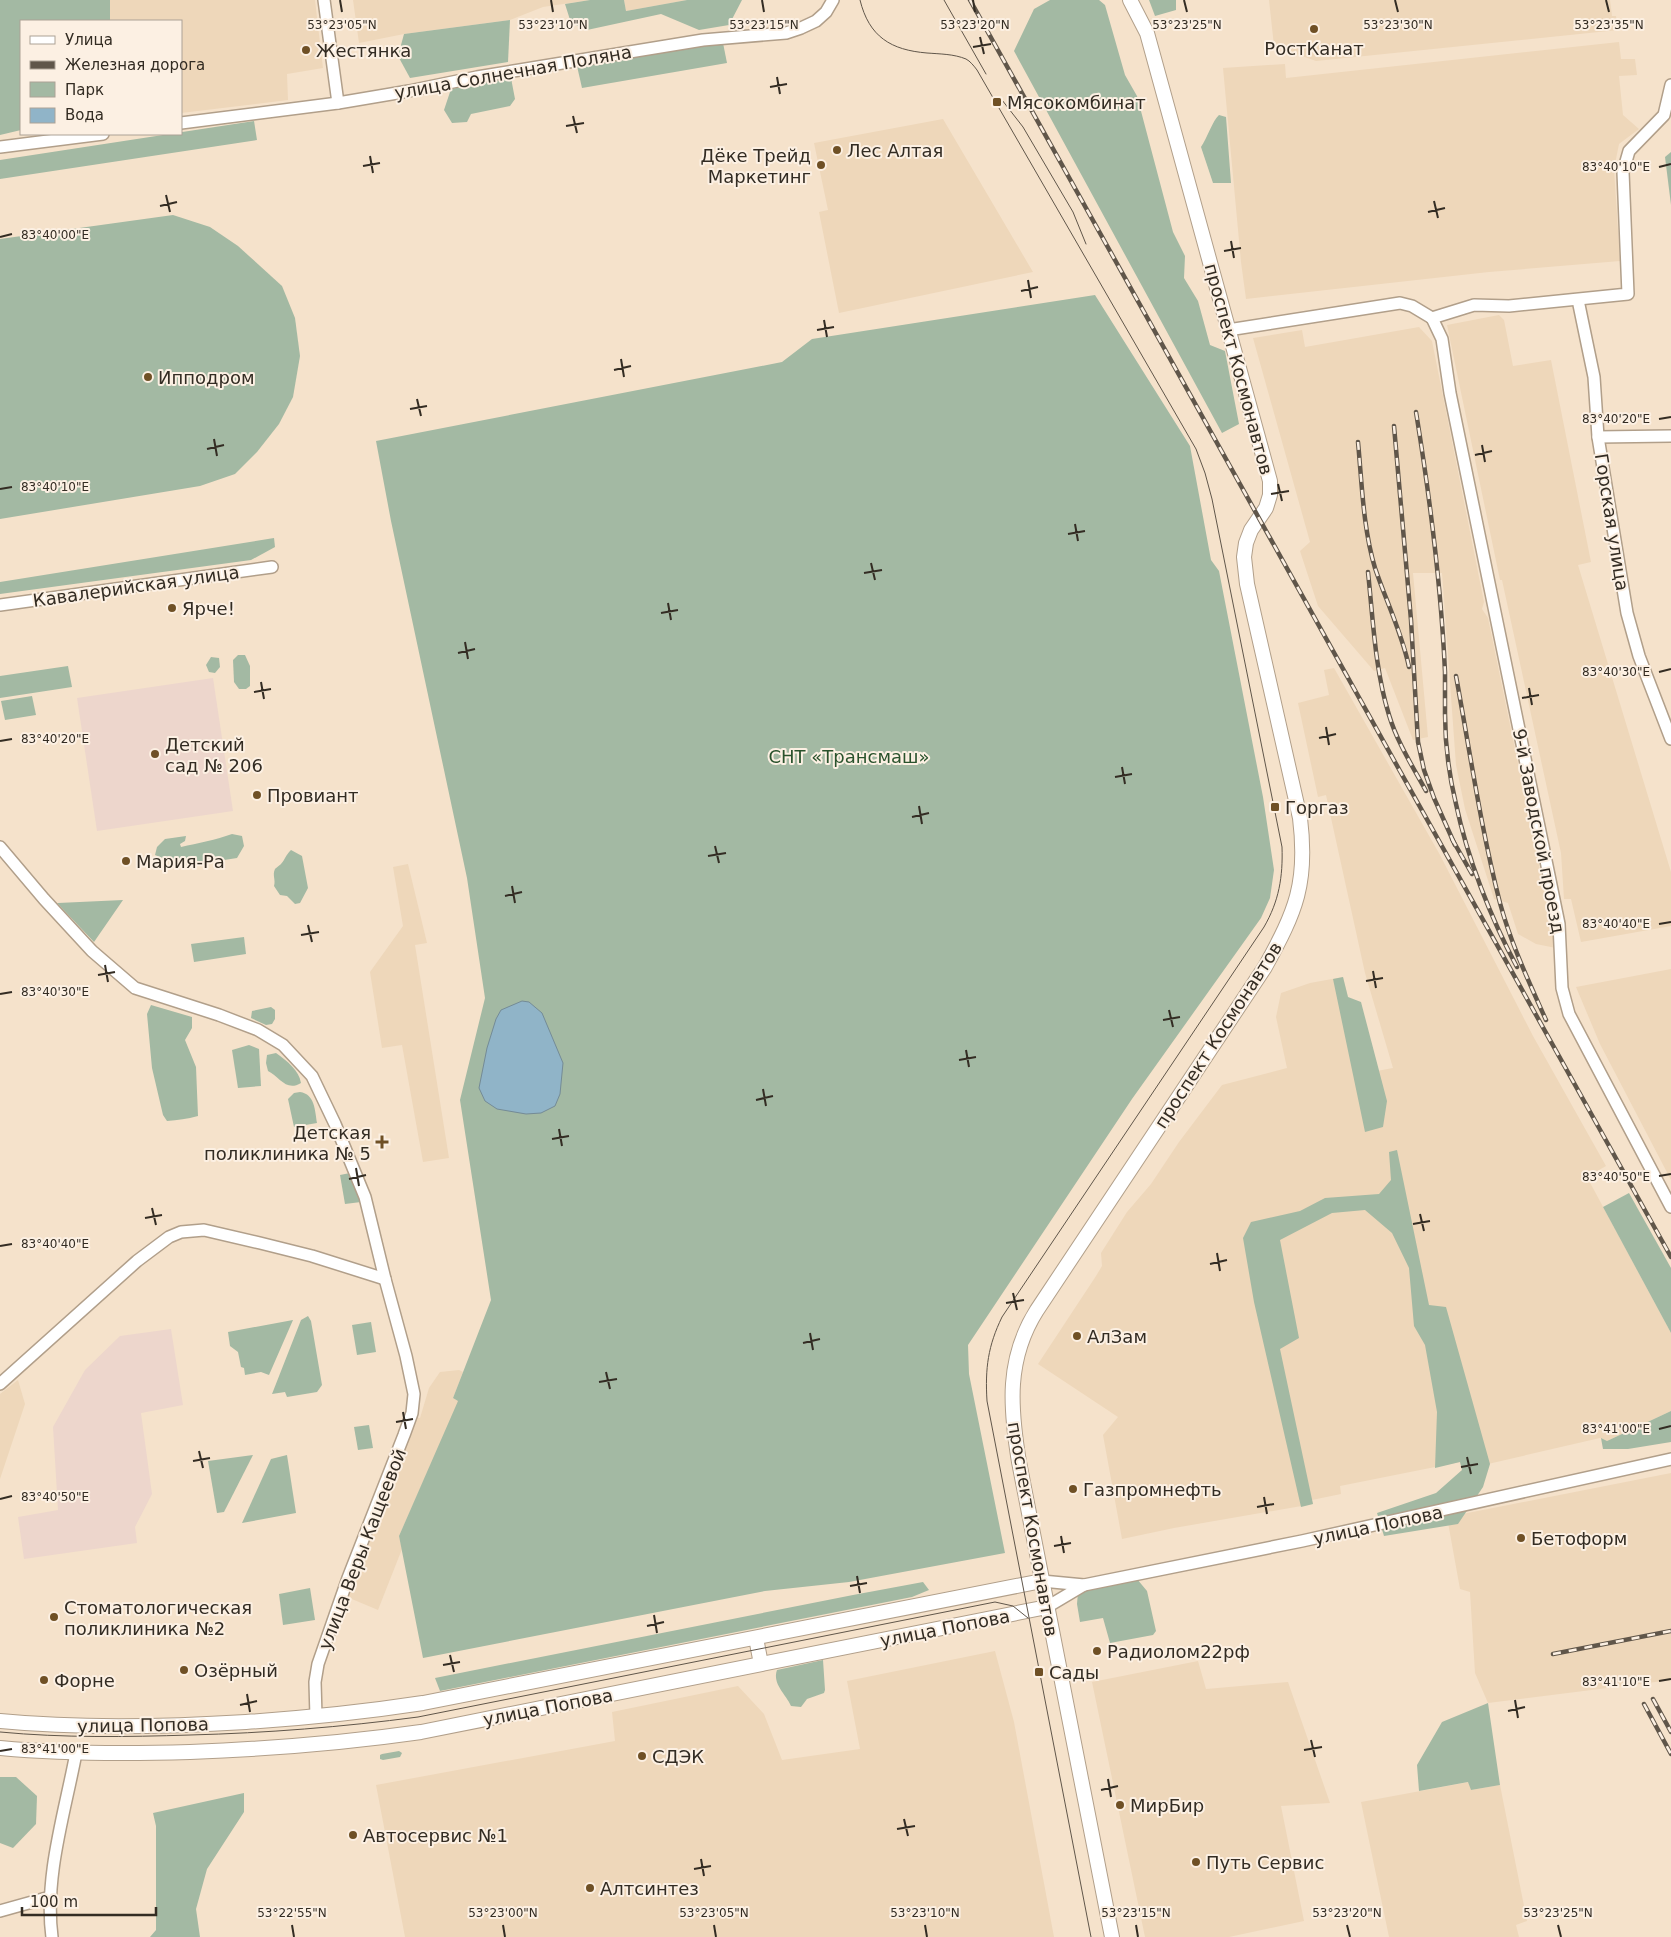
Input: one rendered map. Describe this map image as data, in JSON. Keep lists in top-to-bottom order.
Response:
{
  "streets": {
    "main road": ["проспект Космонавтов", "улица Попова"],
    "street": [
      "улица Солнечная Поляна",
      "Горская улица",
      "Кавалерийская улица",
      "9-й Заводской проезд",
      "улица Веры Кащеевой"
    ]
  },
  "crossings": [
    ["проспект Космонавтов", "улица Попова"],
    ["улица Попова", "улица Веры Кащеевой"]
  ],
  "parks": ["СНТ «Трансмаш»"],
  "places": {
    "other": [
      "РостКанат",
      "Жестянка",
      "Лес Алтая",
      "Дёке Трейд Маркетинг",
      "Ипподром",
      "Ярче!",
      "Детский сад № 206",
      "Провиант",
      "Мария-Ра",
      "АлЗам",
      "Газпромнефть",
      "Бетоформ",
      "Стоматологическая поликлиника №2",
      "Радиолом22рф",
      "Озёрный",
      "Форне",
      "СДЭК",
      "МирБир",
      "Автосервис №1",
      "Путь Сервис",
      "Алтсинтез"
    ],
    "transit": ["Мясокомбинат", "Горгаз", "Сады"],
    "health": ["Детская поликлиника № 5"]
  },
  "legend": [
    "Улица",
    "Железная дорога",
    "Парк",
    "Вода"
  ],
  "scale_bar": "100 m",
  "coordinates": [
    "53°23'05\"N",
    "53°23'10\"N",
    "53°23'15\"N",
    "53°23'20\"N",
    "53°23'30\"N",
    "53°23'35\"N",
    "53°23'25\"N",
    "83°40'10\"E",
    "83°40'00\"E",
    "83°40'20\"E",
    "83°40'30\"E",
    "83°40'40\"E",
    "83°40'50\"E",
    "83°41'00\"E",
    "83°41'10\"E",
    "53°22'55\"N",
    "53°23'00\"N"
  ]
}
